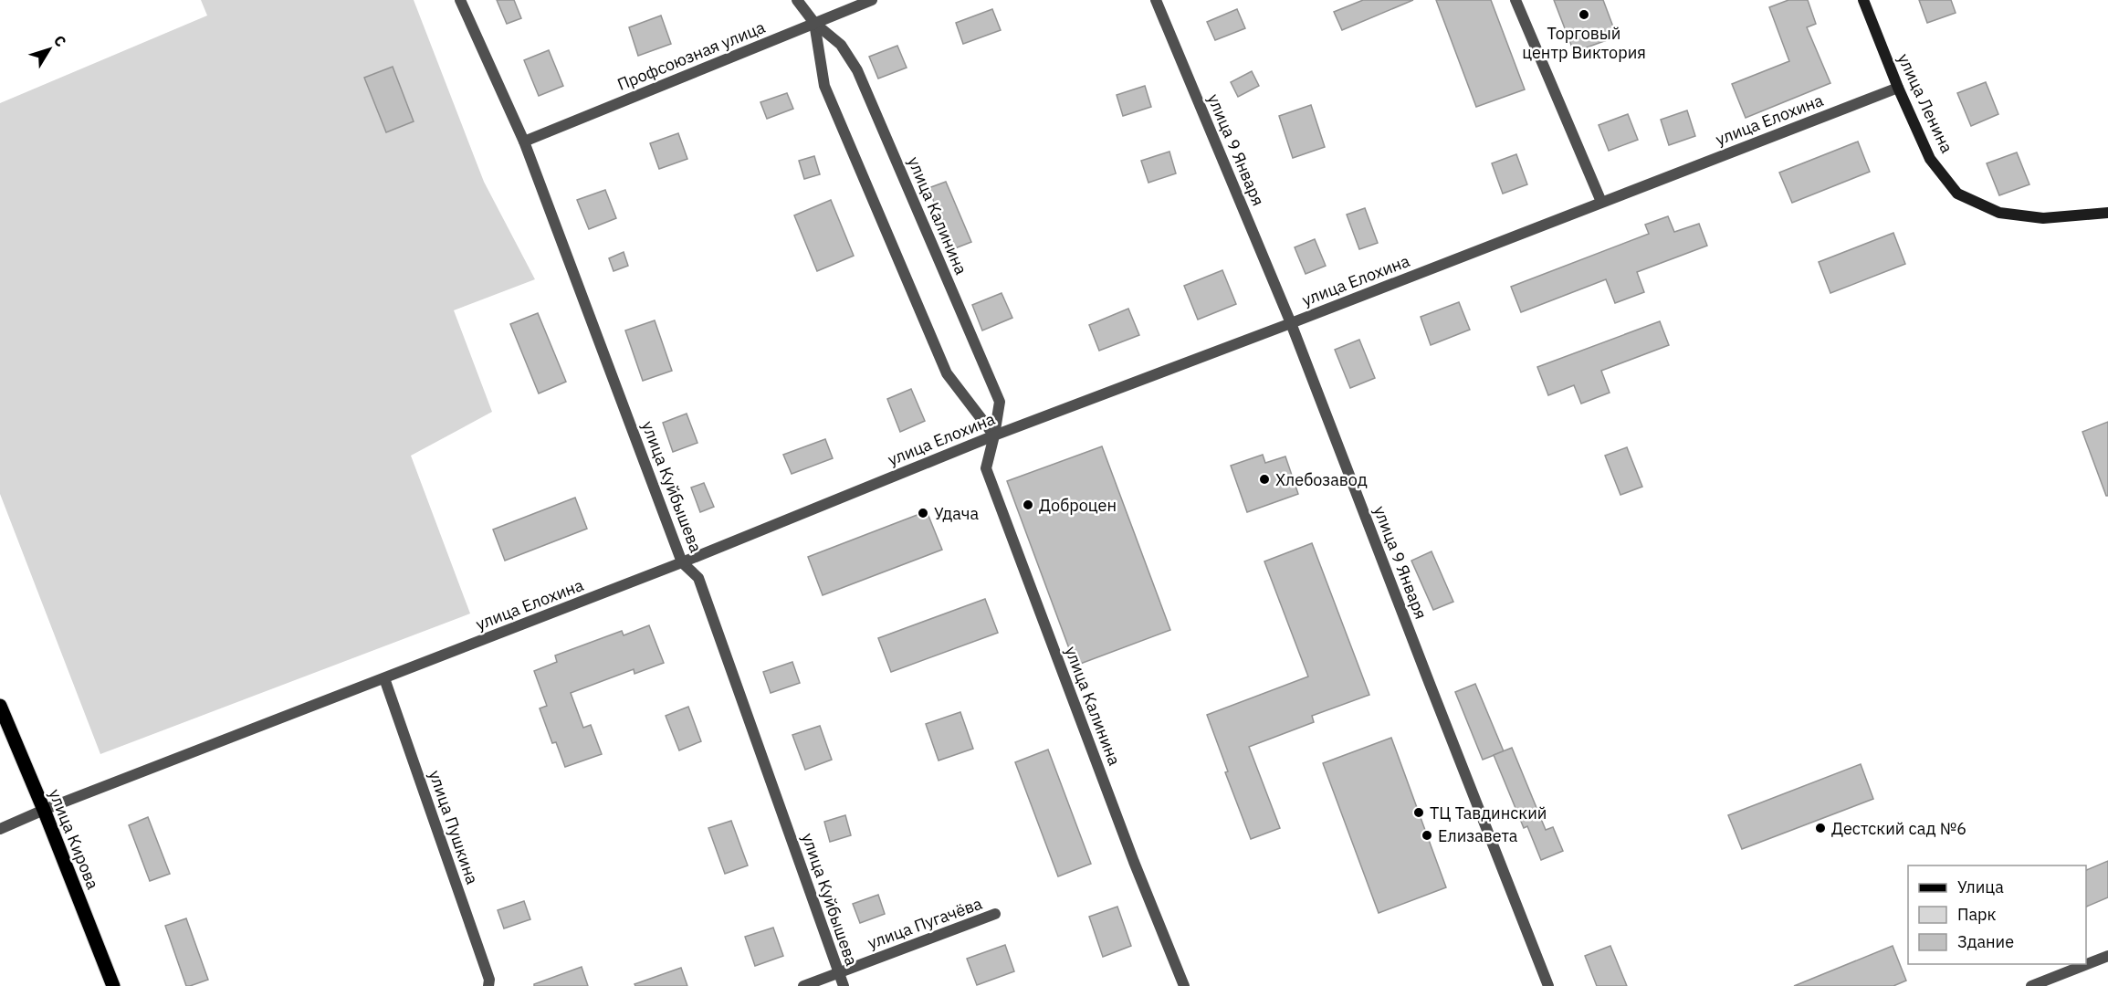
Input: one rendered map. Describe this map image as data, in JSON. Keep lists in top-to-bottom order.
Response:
{
  "streets": {
    "main road": ["улица Кирова"],
    "street": [
      "Профсоюзная улица",
      "улица Ленина",
      "улица Елохина",
      "улица 9 Января",
      "улица Калинина",
      "улица Куйбышева",
      "улица Пушкина",
      "улица Пугачёва"
    ]
  },
  "crossings": [
    ["Профсоюзная улица", "улица Калинина"],
    ["Профсоюзная улица", "улица Куйбышева"],
    ["улица Ленина", "улица Елохина"],
    ["улица Елохина", "улица 9 Января"],
    ["улица Елохина", "улица Калинина"],
    ["улица Елохина", "улица Куйбышева"],
    ["улица Елохина", "улица Пушкина"],
    ["улица Елохина", "улица Кирова"],
    ["улица Куйбышева", "улица Пугачёва"]
  ],
  "places": [
    "Торговый центр Виктория",
    "Хлебозавод",
    "Доброцен",
    "Удача",
    "ТЦ Тавдинский",
    "Дестский сад №6",
    "Елизавета"
  ],
  "legend": ["Улица", "Парк", "Здание"],
  "north": "top right"
}
